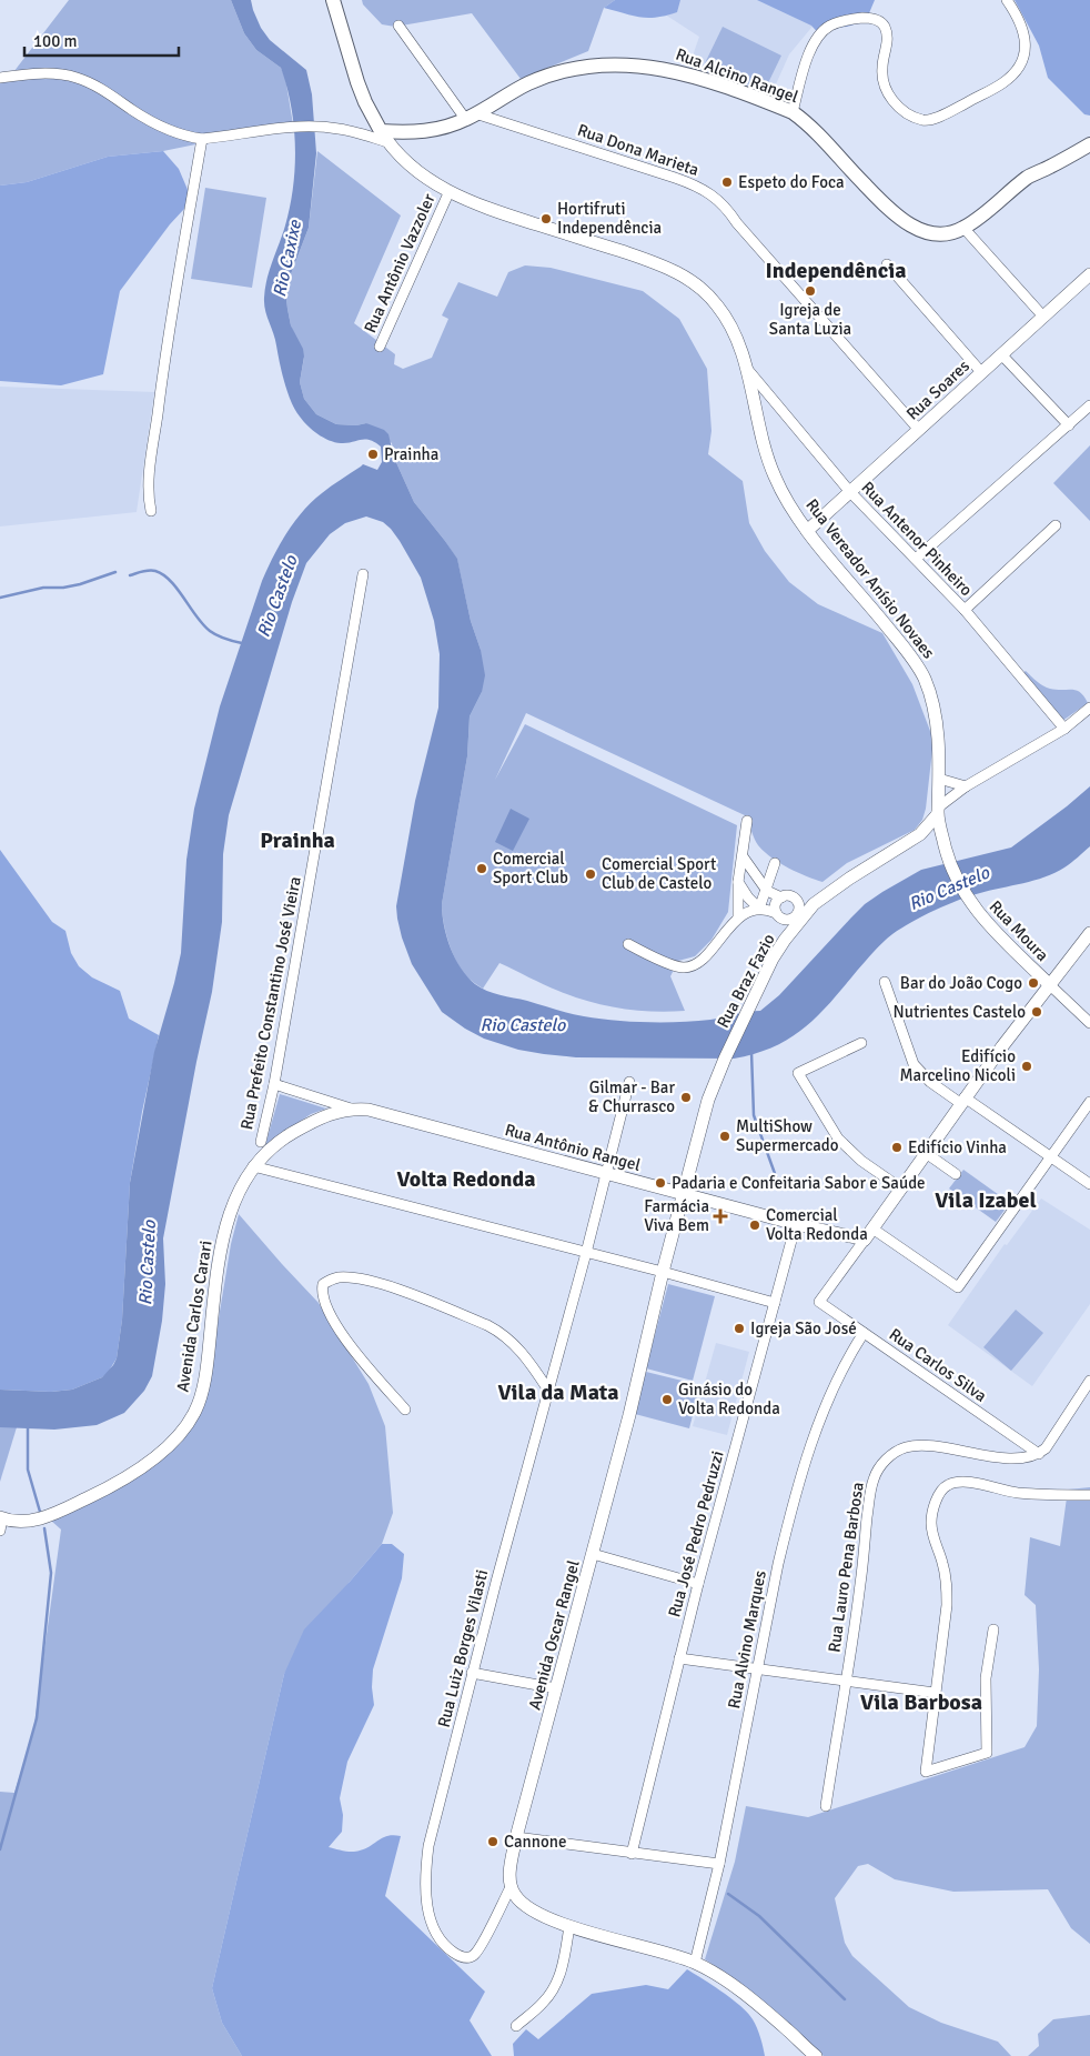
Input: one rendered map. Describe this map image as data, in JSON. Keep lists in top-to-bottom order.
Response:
{
  "streets": {
    "main road": [
      "Rua Alcino Rangel",
      "Rua Soares",
      "Rua Vereador Anísio Novaes",
      "Rua Moura",
      "Rua Braz Fazio",
      "Rua Antônio Rangel",
      "Avenida Carlos Carari",
      "Avenida Oscar Rangel"
    ],
    "street": [
      "Rua Dona Marieta",
      "Rua Antônio Vazzoler",
      "Rua Antenor Pinheiro",
      "Rua Prefeito Constantino José Vieira",
      "Rua Carlos Silva",
      "Rua José Pedro Pedruzzi",
      "Rua Lauro Pena Barbosa",
      "Rua Alvino Marques",
      "Rua Luiz Borges Vilasti"
    ]
  },
  "crossings": [
    ["Rua Alcino Rangel", "Rua Dona Marieta"],
    ["Rua Alcino Rangel", "Rua Vereador Anísio Novaes"],
    ["Rua Dona Marieta", "Rua Soares"],
    ["Rua Antônio Vazzoler", "Rua Vereador Anísio Novaes"],
    ["Rua Soares", "Rua Antenor Pinheiro"],
    ["Rua Soares", "Rua Vereador Anísio Novaes"],
    ["Rua Antenor Pinheiro", "Rua Vereador Anísio Novaes"],
    ["Rua Vereador Anísio Novaes", "Rua Moura"],
    ["Rua Vereador Anísio Novaes", "Rua Braz Fazio"],
    ["Rua Moura", "Rua Braz Fazio"],
    ["Rua Braz Fazio", "Rua Antônio Rangel"],
    ["Rua Braz Fazio", "Avenida Oscar Rangel"],
    ["Rua Prefeito Constantino José Vieira", "Rua Antônio Rangel"],
    ["Rua Antônio Rangel", "Avenida Carlos Carari"],
    ["Rua Antônio Rangel", "Rua Carlos Silva"],
    ["Rua Antônio Rangel", "Rua José Pedro Pedruzzi"],
    ["Rua Antônio Rangel", "Avenida Oscar Rangel"],
    ["Rua Antônio Rangel", "Rua Luiz Borges Vilasti"],
    ["Rua Carlos Silva", "Rua Lauro Pena Barbosa"],
    ["Rua Carlos Silva", "Rua Alvino Marques"],
    ["Avenida Oscar Rangel", "Rua Luiz Borges Vilasti"]
  ],
  "districts": [
    "Independência",
    "Prainha",
    "Volta Redonda",
    "Vila Izabel",
    "Vila da Mata",
    "Vila Barbosa"
  ],
  "water": ["Rio Caxixe", "Rio Castelo"],
  "places": {
    "other": [
      "Espeto do Foca",
      "Hortifruti Independência",
      "Igreja de Santa Luzia",
      "Prainha",
      "Comercial Sport Club",
      "Comercial Sport Club de Castelo",
      "Bar do João Cogo",
      "Nutrientes Castelo",
      "Edifício Marcelino Nicoli",
      "Gilmar - Bar & Churrasco",
      "MultiShow Supermercado",
      "Edifício Vinha",
      "Padaria e Confeitaria Sabor e Saúde",
      "Comercial Volta Redonda",
      "Igreja São José",
      "Ginásio do Volta Redonda",
      "Cannone"
    ],
    "health": ["Farmácia Viva Bem"]
  },
  "scale_bar": "100 m"
}
